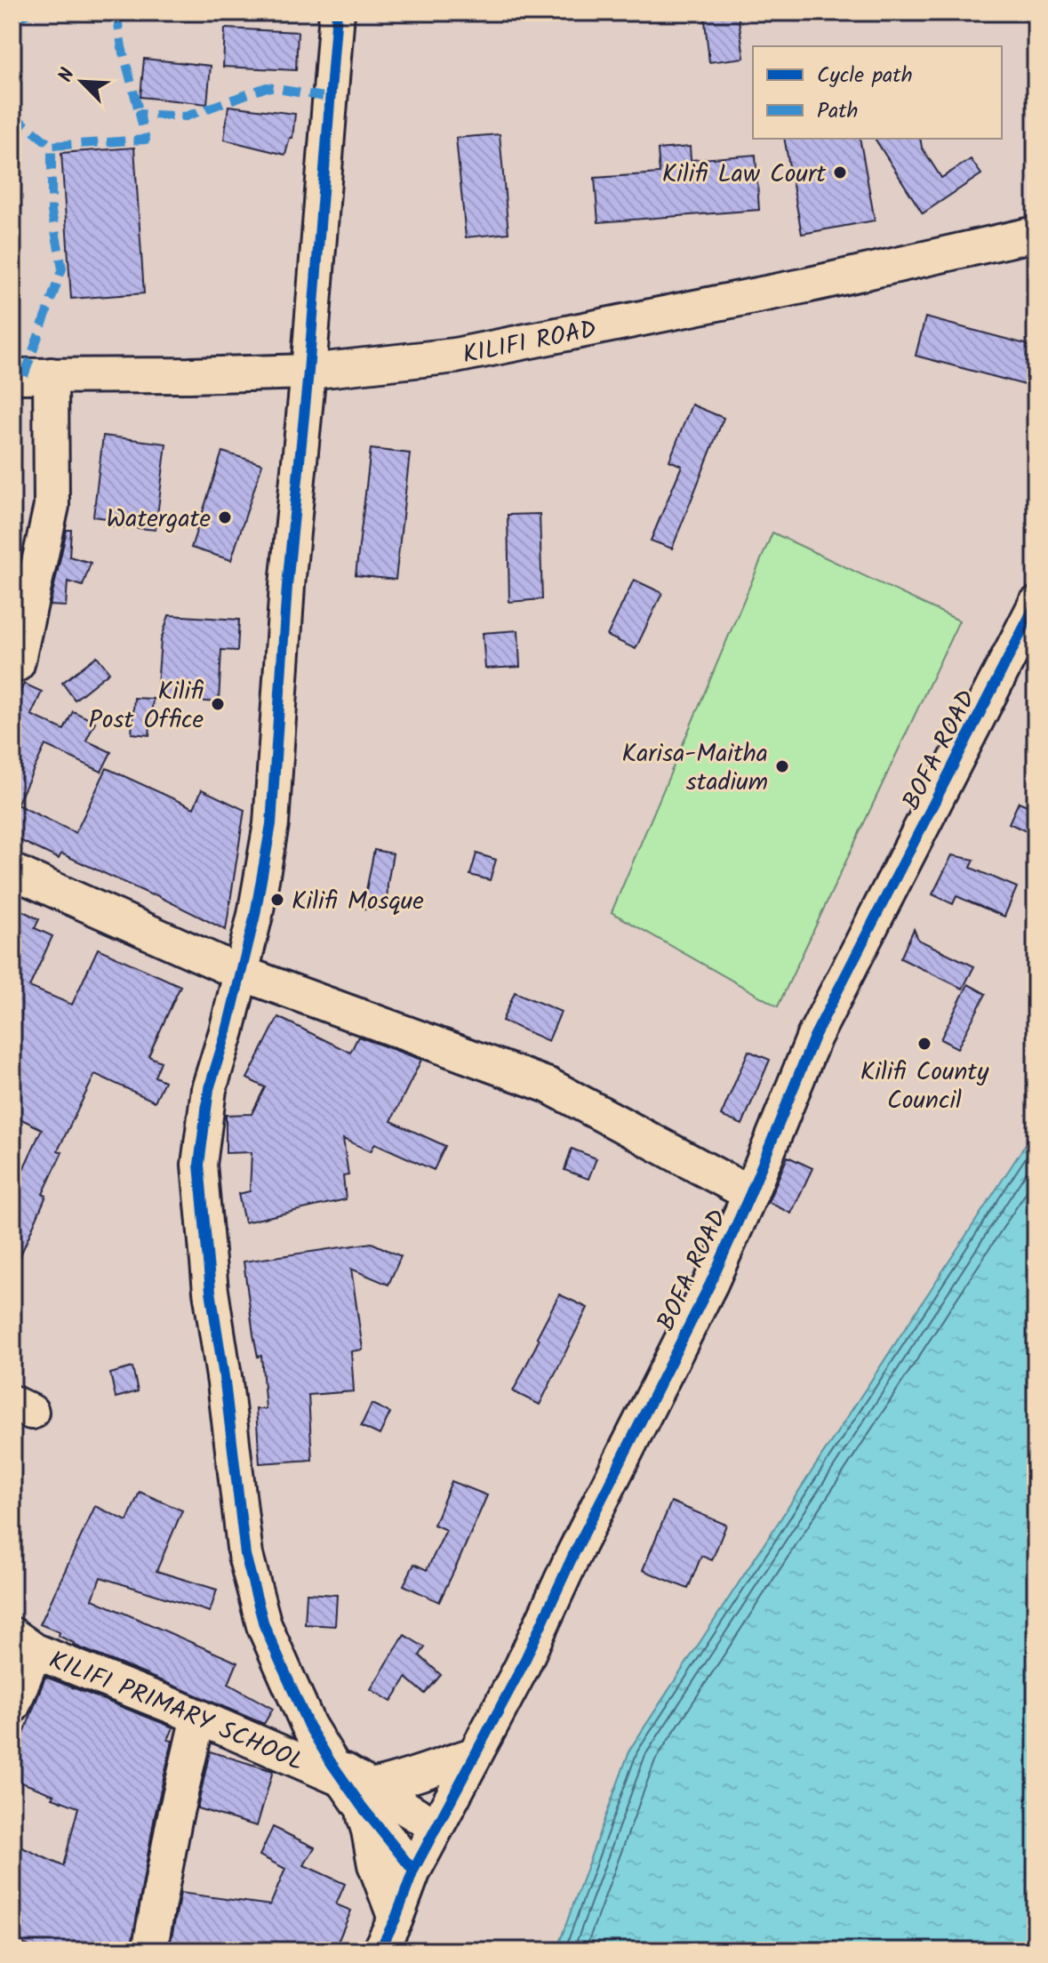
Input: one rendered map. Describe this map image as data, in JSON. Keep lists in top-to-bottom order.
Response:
{
  "streets": {
    "street": ["KILIFI ROAD", "BOFA ROAD", "KILIFI PRIMARY SCHOOL"]
  },
  "crossings": [
    ["BOFA ROAD", "KILIFI PRIMARY SCHOOL"]
  ],
  "places": [
    "Kilifi Law Court",
    "Watergate",
    "Kilifi Post Office",
    "Karisa-Maitha stadium",
    "Kilifi Mosque",
    "Kilifi County Council"
  ],
  "legend": ["Cycle path", "Path"],
  "north": "top left"
}
